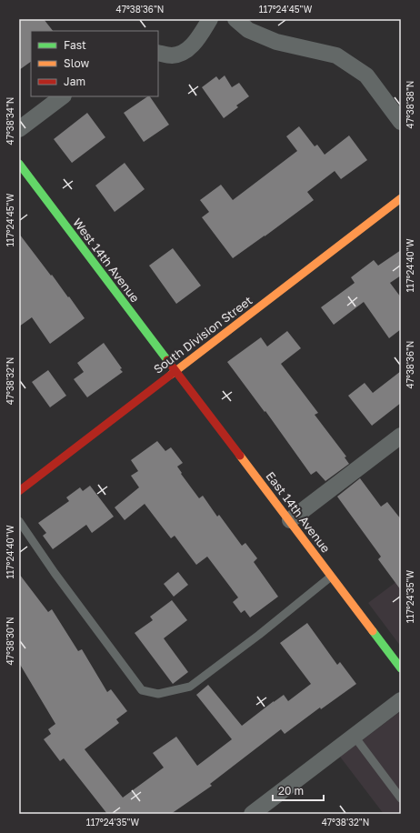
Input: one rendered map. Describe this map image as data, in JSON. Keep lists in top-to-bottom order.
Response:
{
  "streets": {
    "street": ["West 14th Avenue", "South Division Street", "East 14th Avenue"]
  },
  "crossings": [
    ["West 14th Avenue", "South Division Street"],
    ["West 14th Avenue", "East 14th Avenue"],
    ["South Division Street", "East 14th Avenue"]
  ],
  "legend": ["Fast", "Slow", "Jam"],
  "scale_bar": "20 m",
  "coordinates": [
    "47°38'36\"N",
    "117°24'45\"W",
    "47°38'38\"N",
    "47°38'34\"N",
    "117°24'40\"W",
    "47°38'32\"N",
    "117°24'35\"W",
    "47°38'30\"N"
  ]
}
